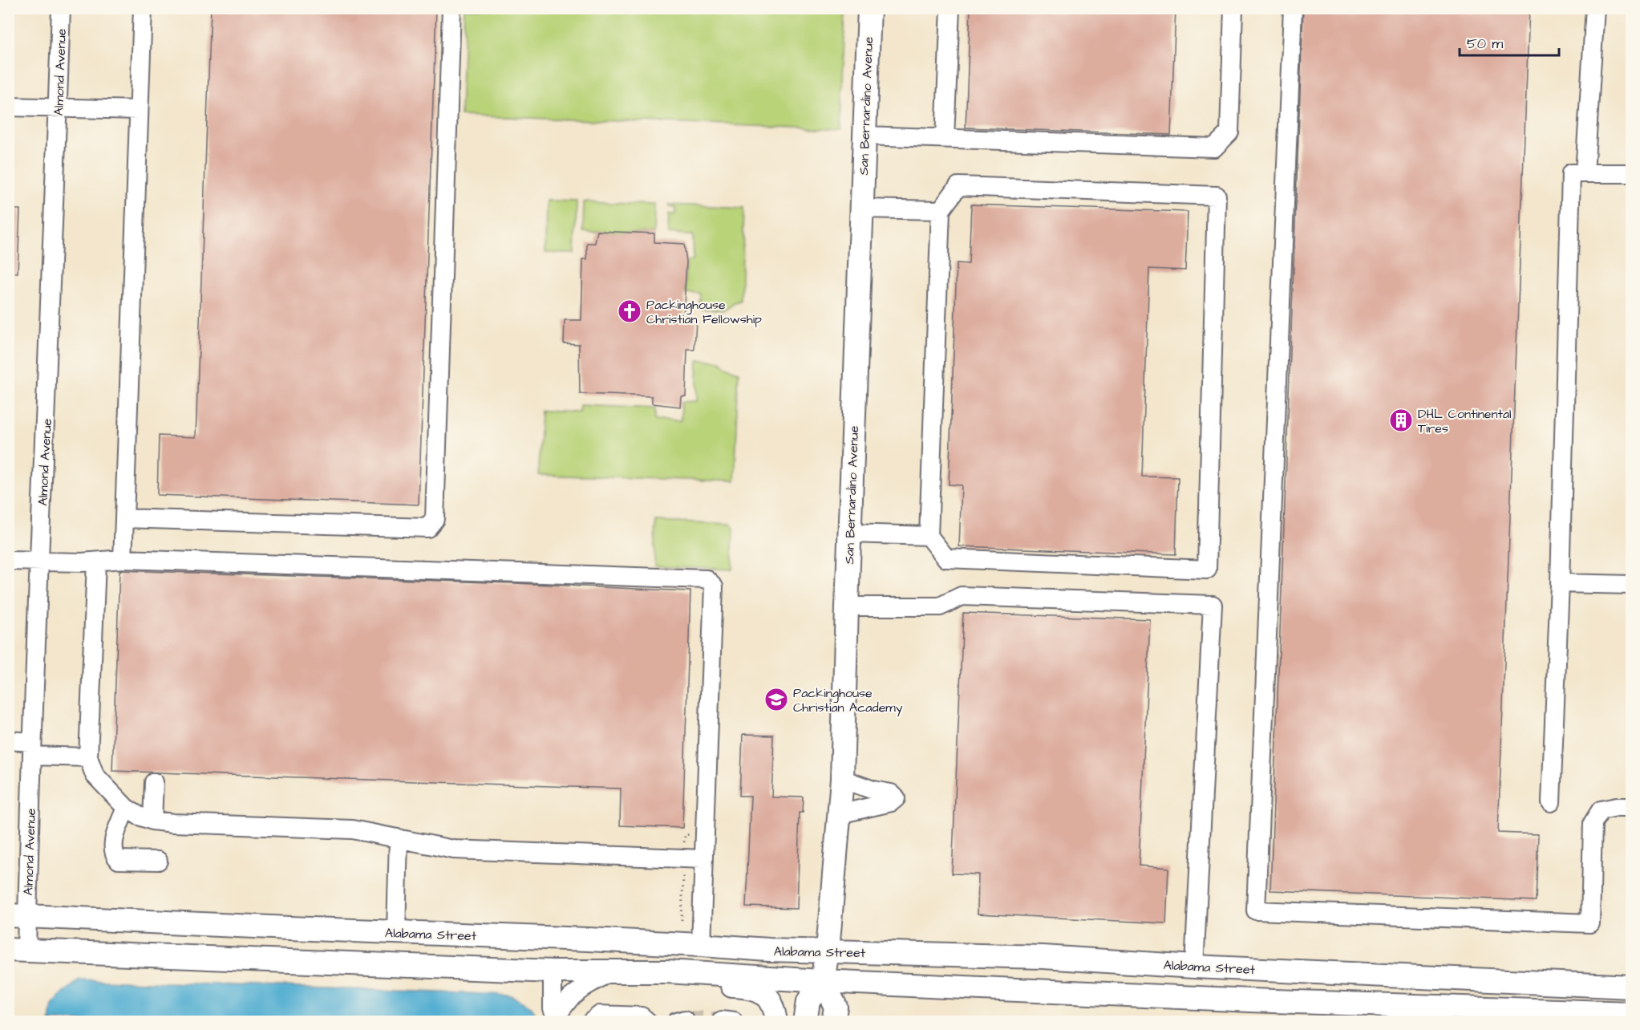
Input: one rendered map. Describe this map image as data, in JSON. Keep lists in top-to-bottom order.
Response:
{
  "streets": {
    "main road": ["San Bernardino Avenue", "Alabama Street"],
    "street": ["Almond Avenue"]
  },
  "crossings": [
    ["Almond Avenue", "Alabama Street"],
    ["San Bernardino Avenue", "Alabama Street"]
  ],
  "places": {
    "church": ["Packinghouse Christian Fellowship"],
    "building": ["DHL Continental Tires"],
    "school or university": ["Packinghouse Christian Academy"]
  },
  "scale_bar": "50 m"
}
